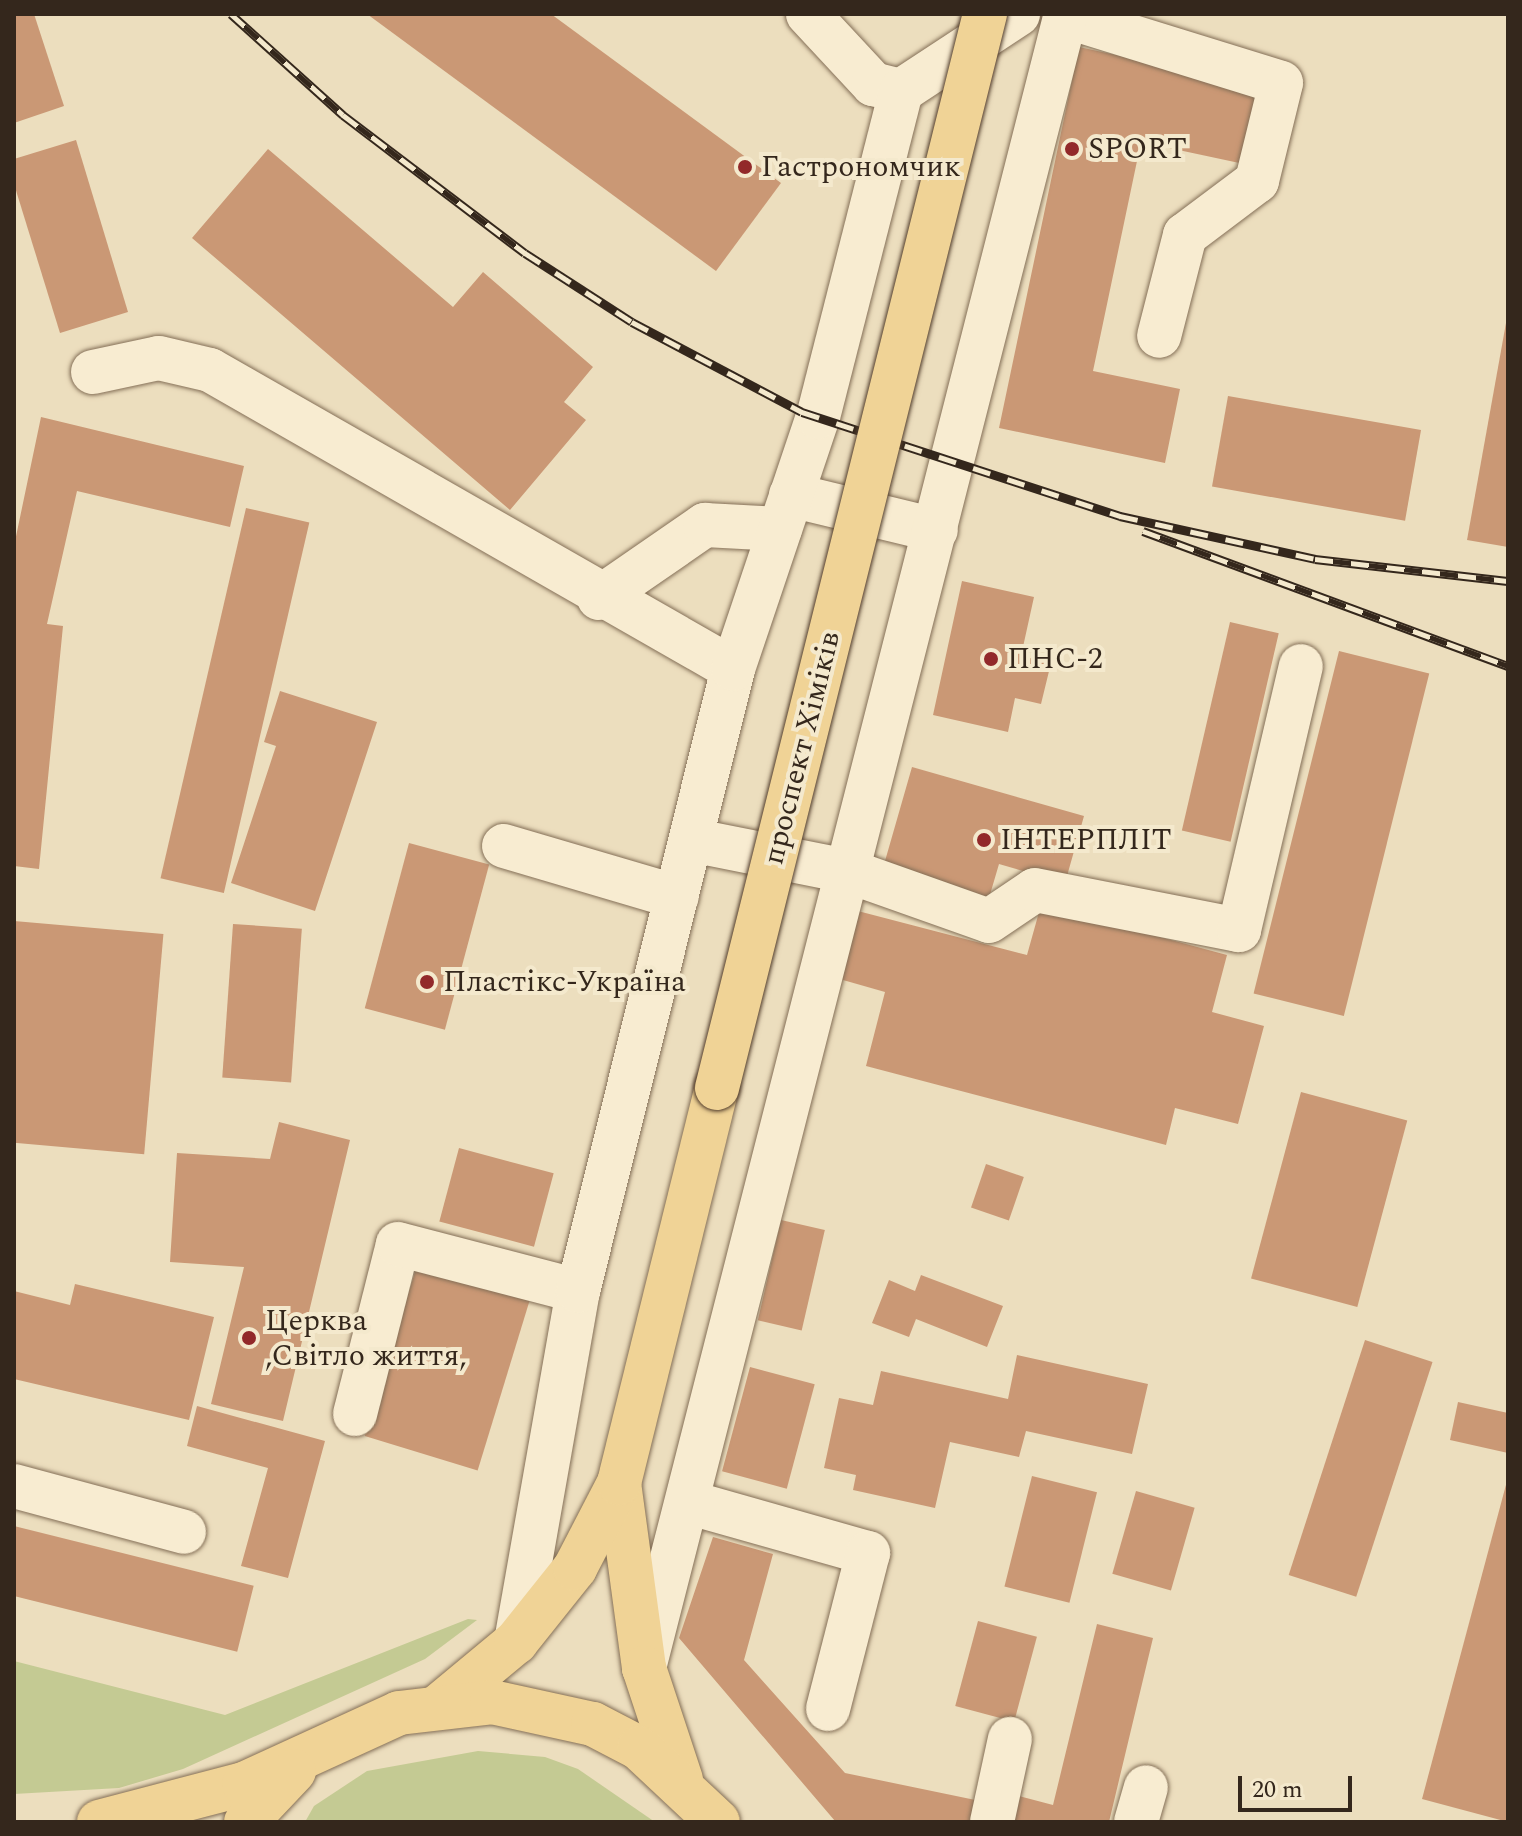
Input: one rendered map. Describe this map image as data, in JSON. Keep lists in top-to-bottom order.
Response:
{
  "streets": {
    "main road": ["проспект Хіміків"]
  },
  "places": [
    "SPORT",
    "Гастрономчик",
    "ПНС-2",
    "ІНТЕРПЛІТ",
    "Пластікс-Україна",
    "Церква ,Світло життя,"
  ],
  "scale_bar": "20 m"
}
